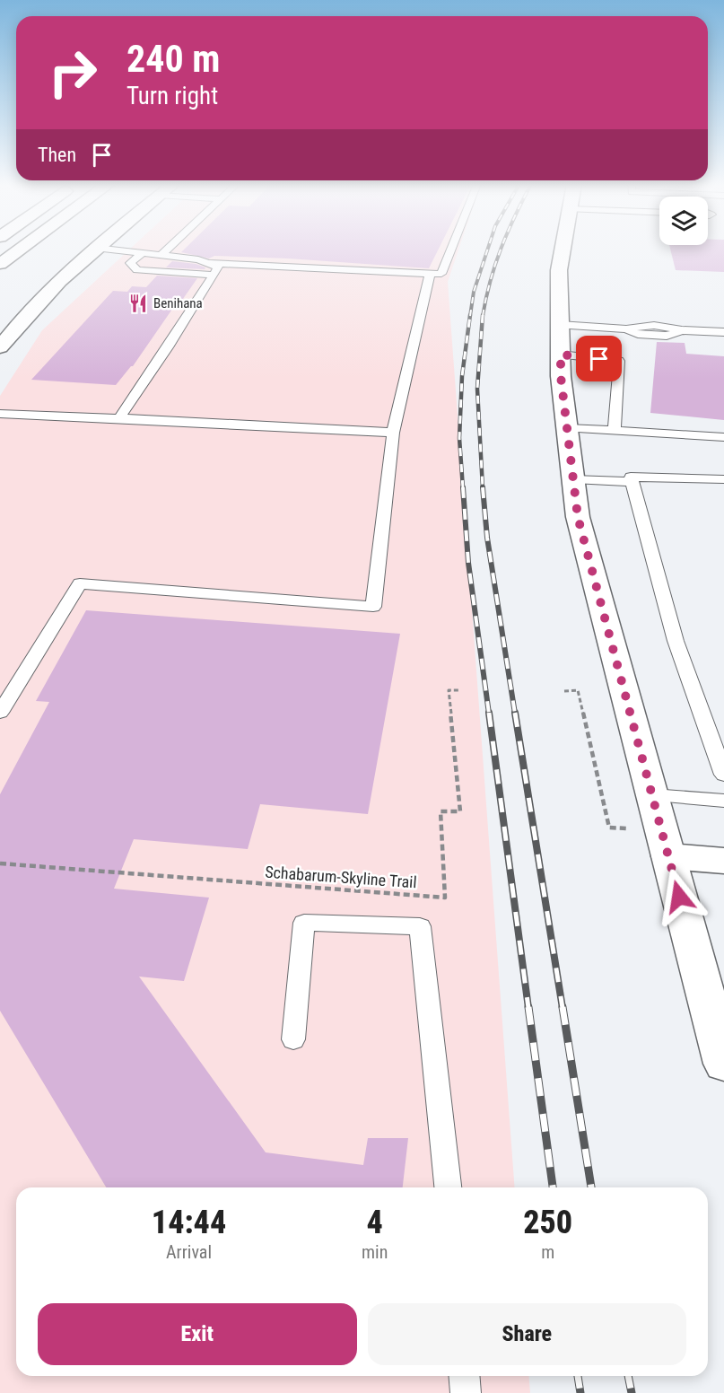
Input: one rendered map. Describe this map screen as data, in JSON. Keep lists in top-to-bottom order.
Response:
{
  "streets": {
    "path": ["Schabarum-Skyline Trail"]
  },
  "places": {
    "restaurant": ["Benihana"]
  },
  "page": {
    "turn": ["240 m", "Turn right"],
    "then": "Then",
    "eta": [
      "14:44",
      "Arrival",
      "4",
      "min",
      "250",
      "m"
    ],
    "buttons": ["Exit", "Share"]
  }
}
